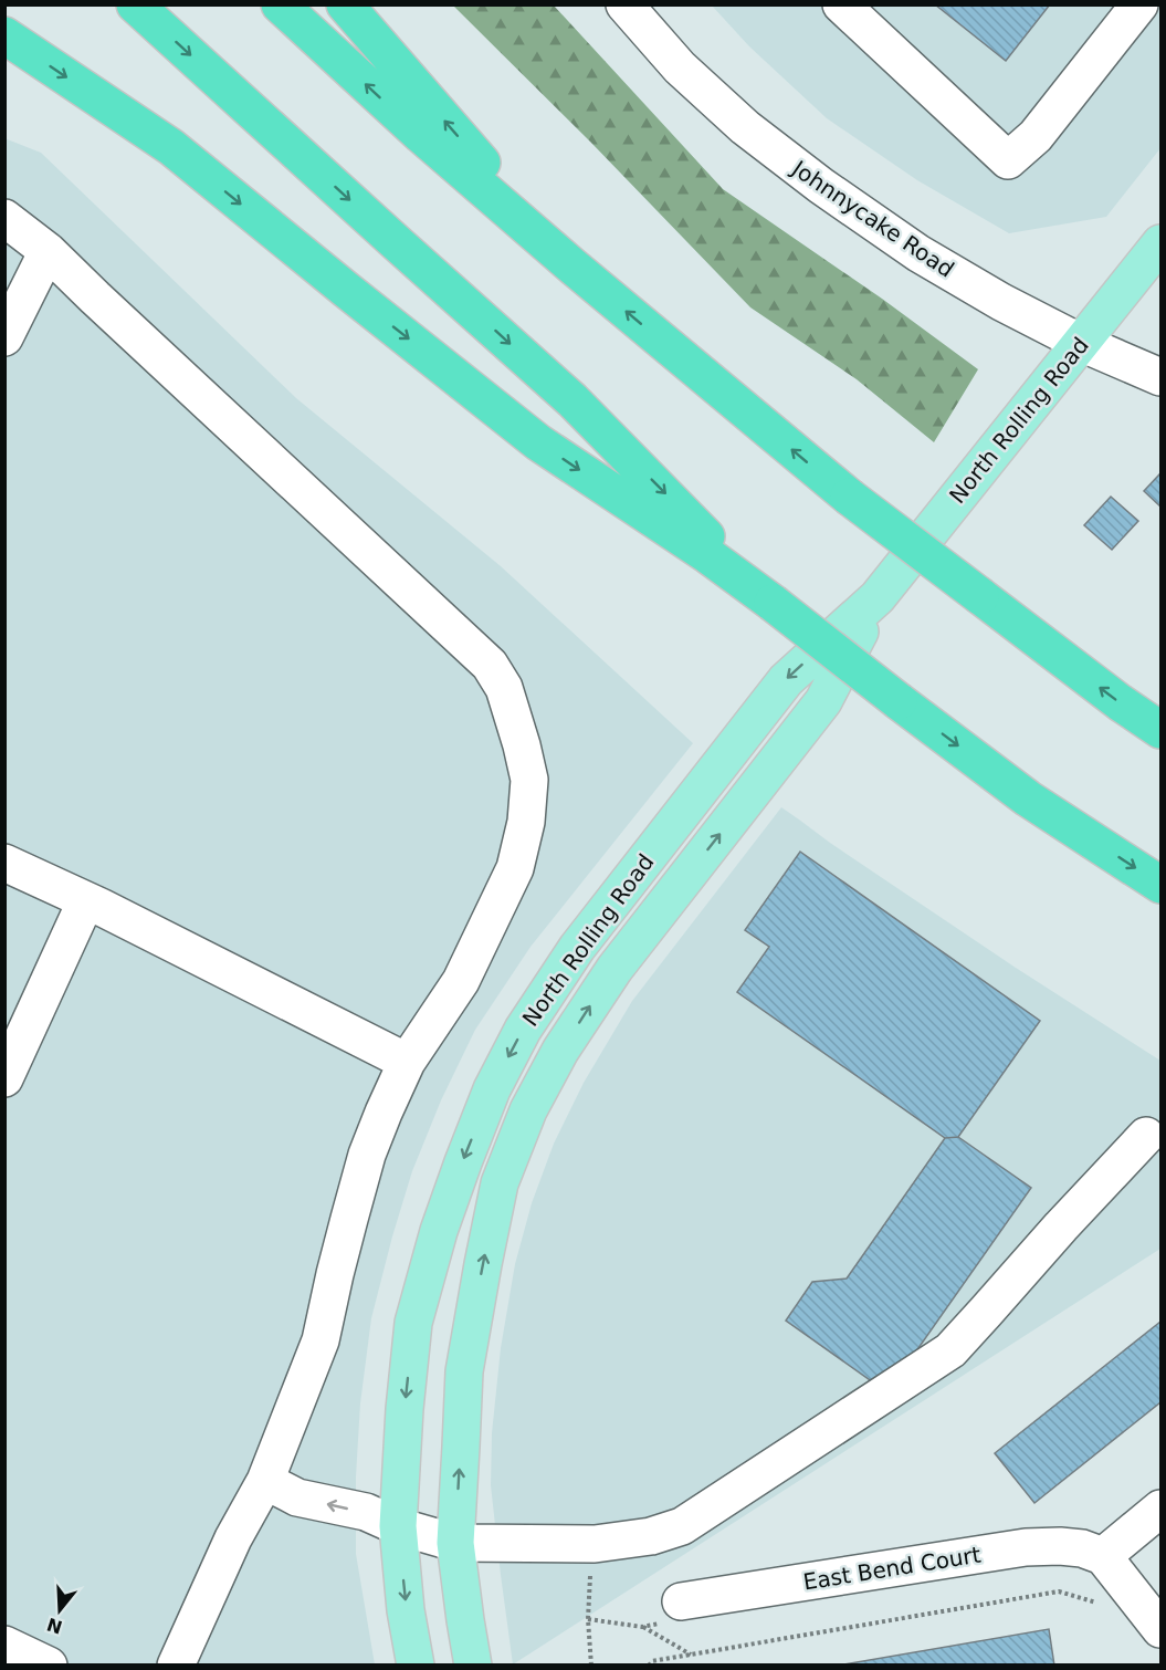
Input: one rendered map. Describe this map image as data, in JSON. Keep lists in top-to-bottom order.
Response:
{
  "streets": {
    "main road": ["North Rolling Road"],
    "street": ["Johnnycake Road", "East Bend Court"]
  },
  "crossings": [
    ["Johnnycake Road", "North Rolling Road"]
  ],
  "north": "bottom"
}
